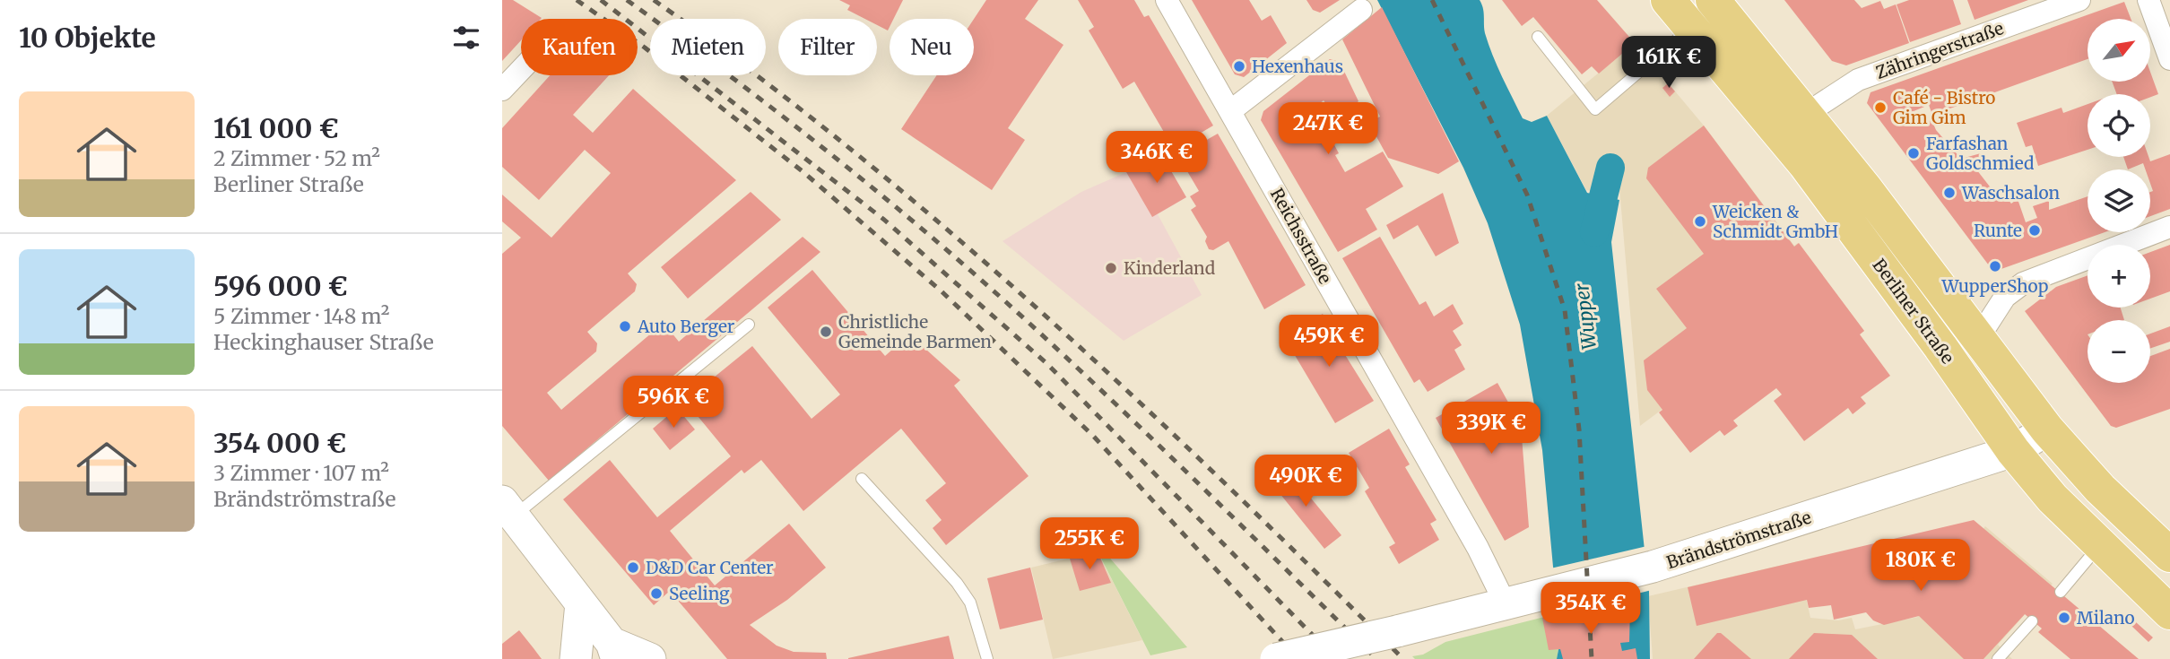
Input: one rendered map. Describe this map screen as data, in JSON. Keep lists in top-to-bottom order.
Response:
{
  "streets": {
    "main road": ["Berliner Straße", "Brändströmstraße"],
    "street": ["Zähringerstraße", "Reichsstraße"]
  },
  "crossings": [
    ["Zähringerstraße", "Berliner Straße"],
    ["Reichsstraße", "Brändströmstraße"],
    ["Berliner Straße", "Brändströmstraße"]
  ],
  "water": ["Wupper"],
  "places": [
    "Hexenhaus",
    "Café - Bistro Gim Gim",
    "Farfashan Goldschmied",
    "Waschsalon",
    "Weicken & Schmidt GmbH",
    "Runte",
    "WupperShop",
    "Kinderland",
    "Auto Berger",
    "Christliche Gemeinde Barmen",
    "D&D Car Center",
    "Seeling",
    "Milano"
  ],
  "north": "top right",
  "page": {
    "heading": "10 Objekte",
    "map_buttons": ["+", "−"],
    "chip": [
      "Kaufen",
      "Mieten",
      "Filter",
      "Neu"
    ],
    "price": [
      "161K €",
      "247K €",
      "346K €",
      "459K €",
      "596K €",
      "339K €",
      "490K €",
      "255K €",
      "180K €",
      "354K €"
    ],
    "list": [
      {
        "name": "161 000 €",
        "note": "2 Zimmer · 52 m² · Berliner Straße"
      },
      {
        "name": "596 000 €",
        "note": "5 Zimmer · 148 m² · Heckinghauser Straße"
      },
      {
        "name": "354 000 €",
        "note": "3 Zimmer · 107 m² · Brändströmstraße"
      }
    ]
  }
}
